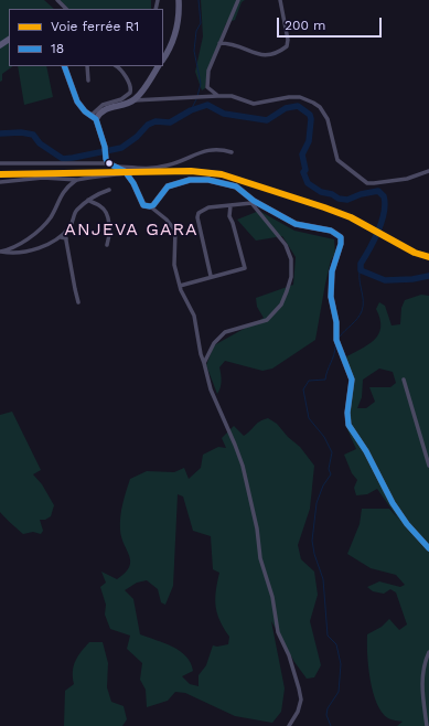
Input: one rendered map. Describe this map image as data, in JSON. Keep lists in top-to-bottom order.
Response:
{
  "districts": ["ANJEVA GARA"],
  "lines": ["transit line 18", "rail line R1"],
  "legend": ["Voie ferrée R1", "18"],
  "scale_bar": "200 m"
}
